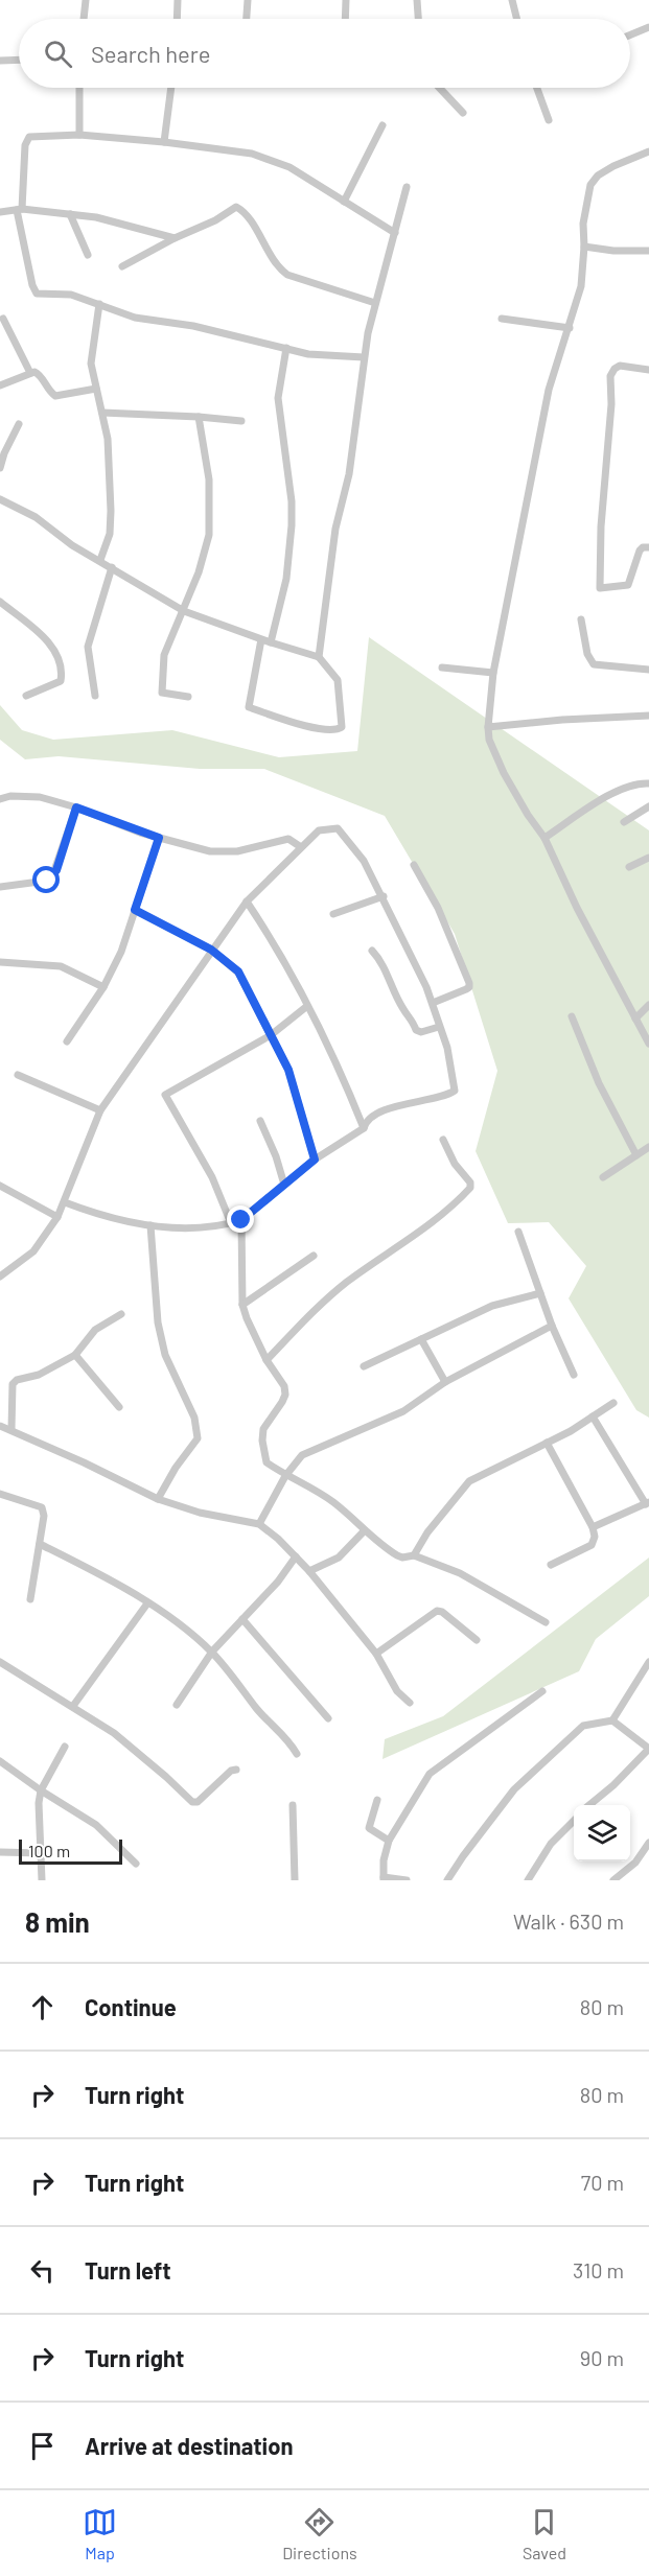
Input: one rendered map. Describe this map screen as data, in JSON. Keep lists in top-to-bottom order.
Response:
{
  "scale_bar": "100 m",
  "page": {
    "search": "Search here",
    "scale": "100 m",
    "heading": ["8 min", "Walk · 630 m"],
    "list": [
      ["Continue", "80 m"],
      ["Turn right", "80 m"],
      ["Turn right", "70 m"],
      ["Turn left", "310 m"],
      ["Turn right", "90 m"],
      "Arrive at destination"
    ],
    "nav": ["Map", "Directions", "Saved"]
  }
}
